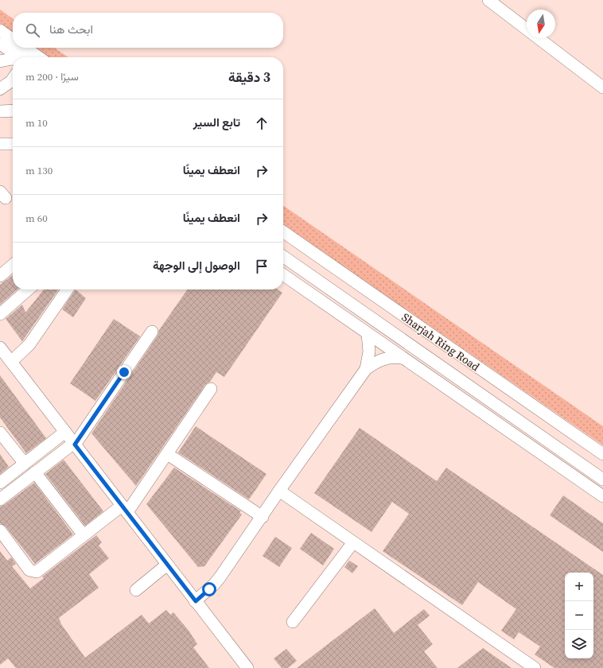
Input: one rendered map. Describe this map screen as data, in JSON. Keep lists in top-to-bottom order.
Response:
{
  "streets": {
    "street": ["Sharjah Ring Road"]
  },
  "north": "bottom",
  "page": {
    "search": "ابحث هنا",
    "heading": ["3 دقيقة", "سيرًا · 200 m"],
    "list": [
      ["تابع السير", "10 m"],
      ["انعطف يمينًا", "130 m"],
      ["انعطف يمينًا", "60 m"],
      "الوصول إلى الوجهة"
    ],
    "map_buttons": ["+", "−"]
  }
}
